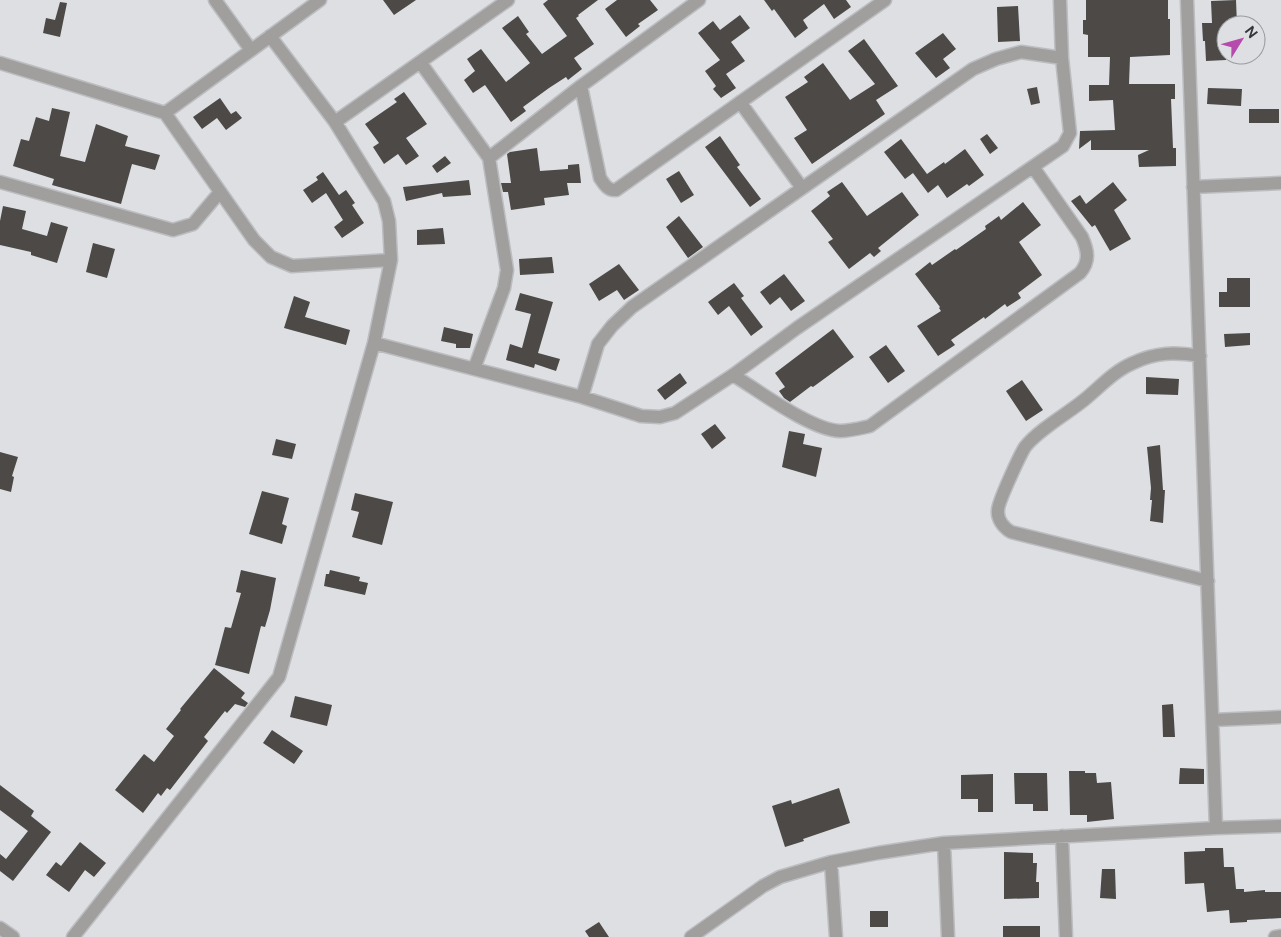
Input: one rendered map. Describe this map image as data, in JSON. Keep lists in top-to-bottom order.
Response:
{
  "north": "top right"
}
